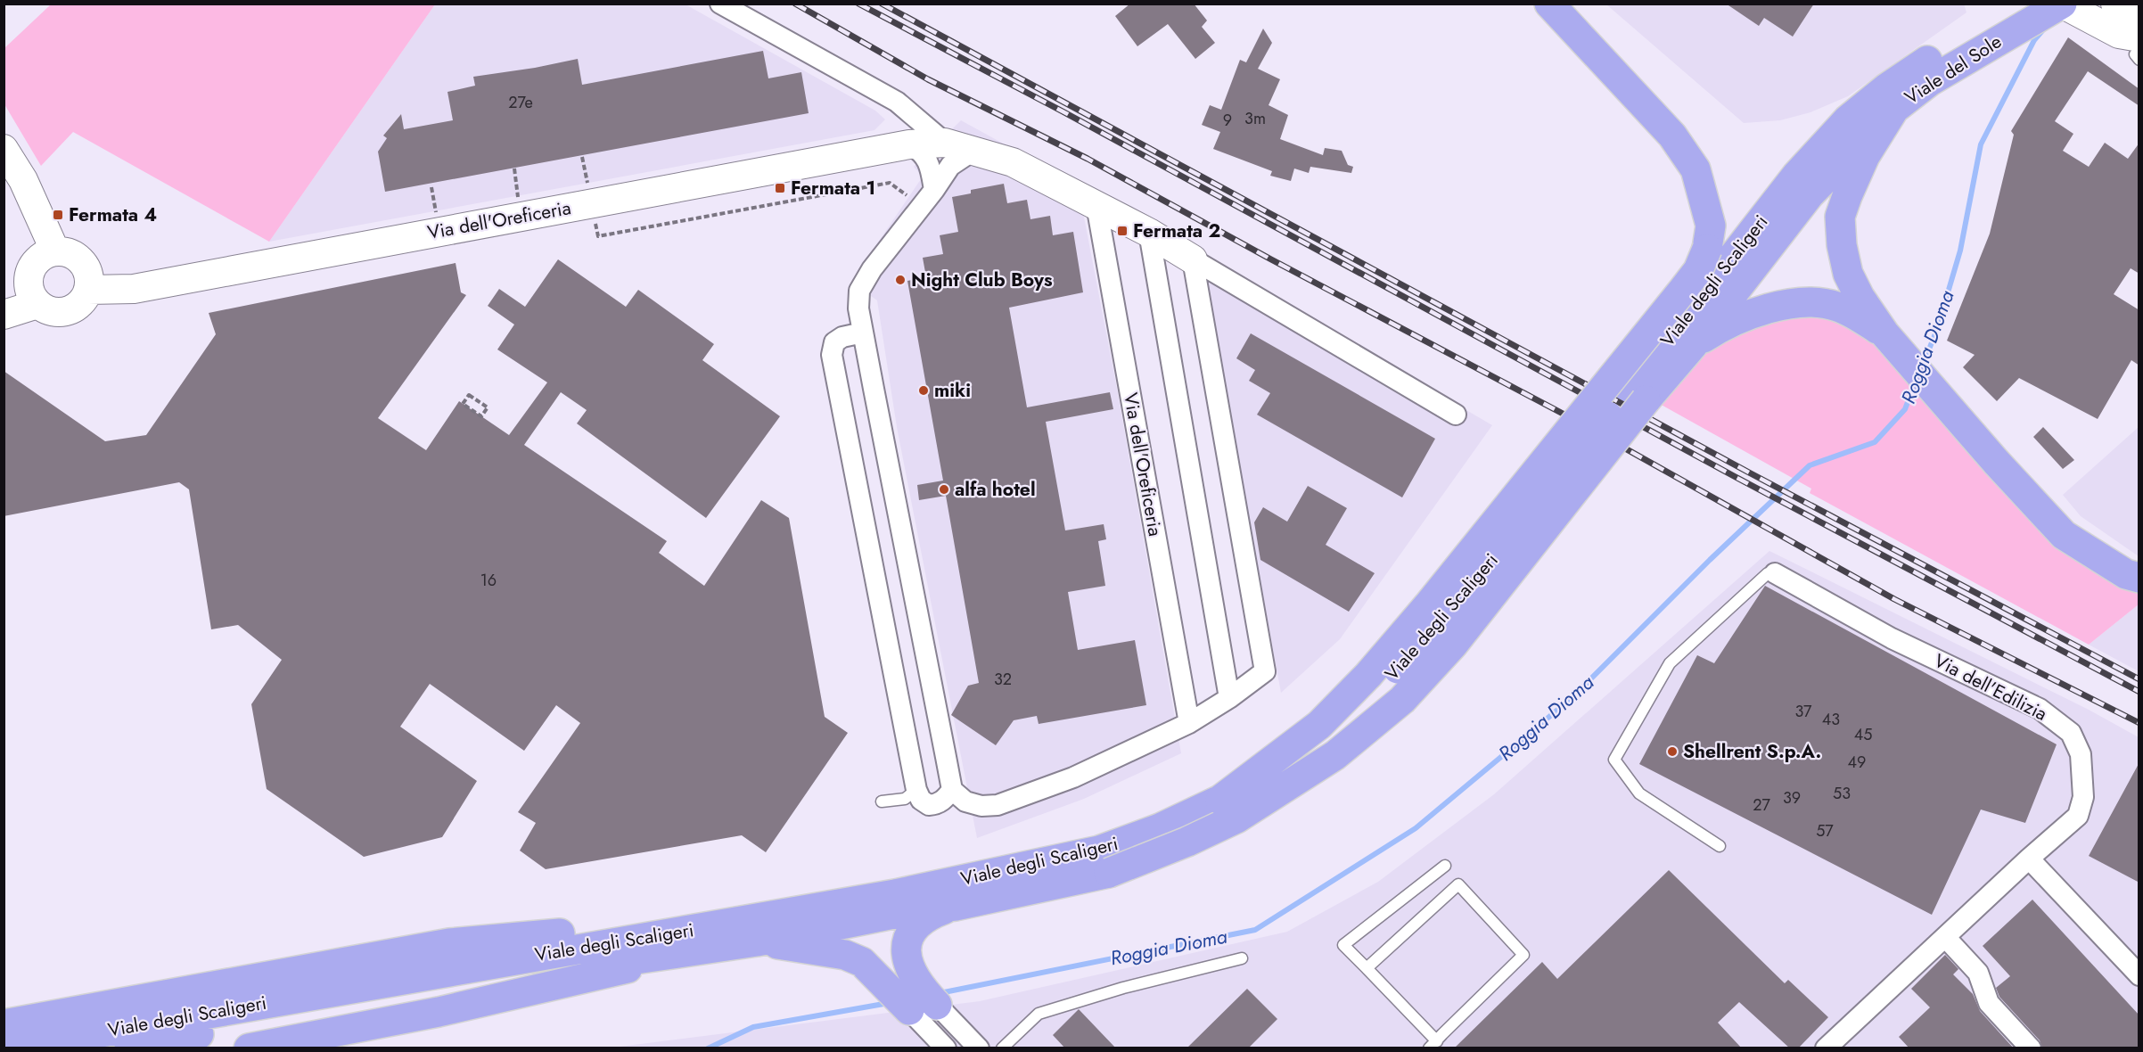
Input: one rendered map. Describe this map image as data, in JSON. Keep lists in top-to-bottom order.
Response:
{
  "streets": {
    "highway": ["Viale del Sole", "Viale degli Scaligeri"],
    "street": ["Via dell'Oreficeria", "Via dell'Edilizia"]
  },
  "crossings": [
    ["Viale del Sole", "Viale degli Scaligeri"]
  ],
  "water": ["Roggia Dioma"],
  "places": {
    "transit": ["Fermata 1", "Fermata 4", "Fermata 2"],
    "other": [
      "Night Club Boys",
      "miki",
      "alfa hotel",
      "Shellrent S.p.A."
    ]
  },
  "house_numbers": [
    "27e",
    "3m",
    "9",
    "16",
    "32",
    "37",
    "43",
    "45",
    "49",
    "53",
    "39",
    "27",
    "57"
  ]
}
